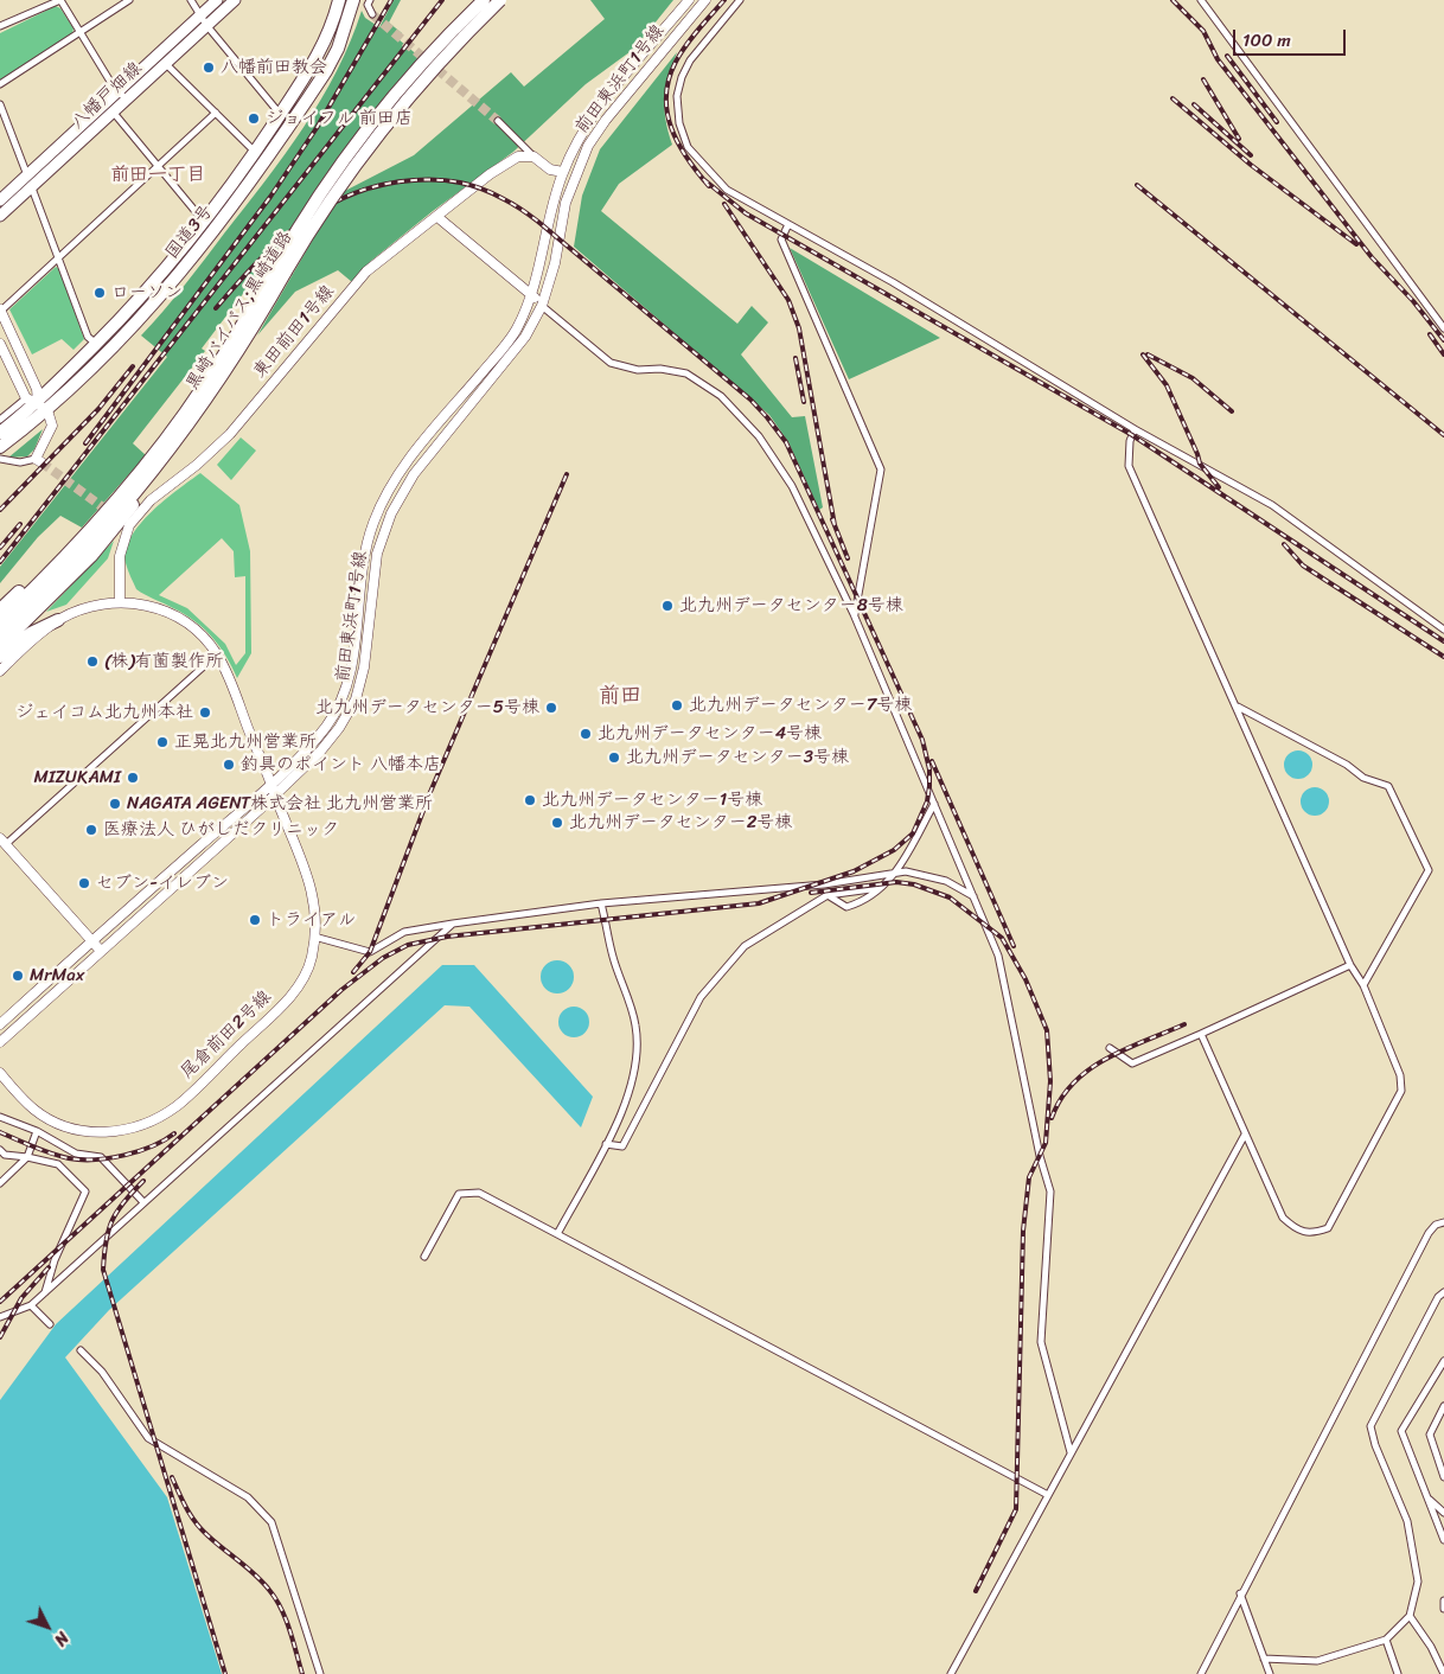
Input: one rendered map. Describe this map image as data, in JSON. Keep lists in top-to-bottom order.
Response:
{
  "streets": {
    "highway": ["国道3号", "黒崎バイパス;黒崎道路"],
    "main road": ["八幡戸畑線"],
    "street": ["前田東浜町1号線", "東田前田1号線", "尾倉前田2号線"]
  },
  "crossings": [
    ["前田東浜町1号線", "尾倉前田2号線"],
    ["東田前田1号線", "尾倉前田2号線"]
  ],
  "districts": ["前田一丁目", "前田"],
  "places": [
    "八幡前田教会",
    "ジョイフル 前田店",
    "ローソン",
    "北九州データセンター8号棟",
    "(株)有薗製作所",
    "北九州データセンター7号棟",
    "北九州データセンター5号棟",
    "ジェイコム北九州本社",
    "北九州データセンター4号棟",
    "正晃北九州営業所",
    "北九州データセンター3号棟",
    "釣具のポイント 八幡本店",
    "MIZUKAMI",
    "北九州データセンター1号棟",
    "NAGATA AGENT株式会社 北九州営業所",
    "北九州データセンター2号棟",
    "医療法人 ひがしだクリニック",
    "セブン-イレブン",
    "トライアル",
    "MrMax"
  ],
  "scale_bar": "100 m",
  "north": "bottom right"
}
